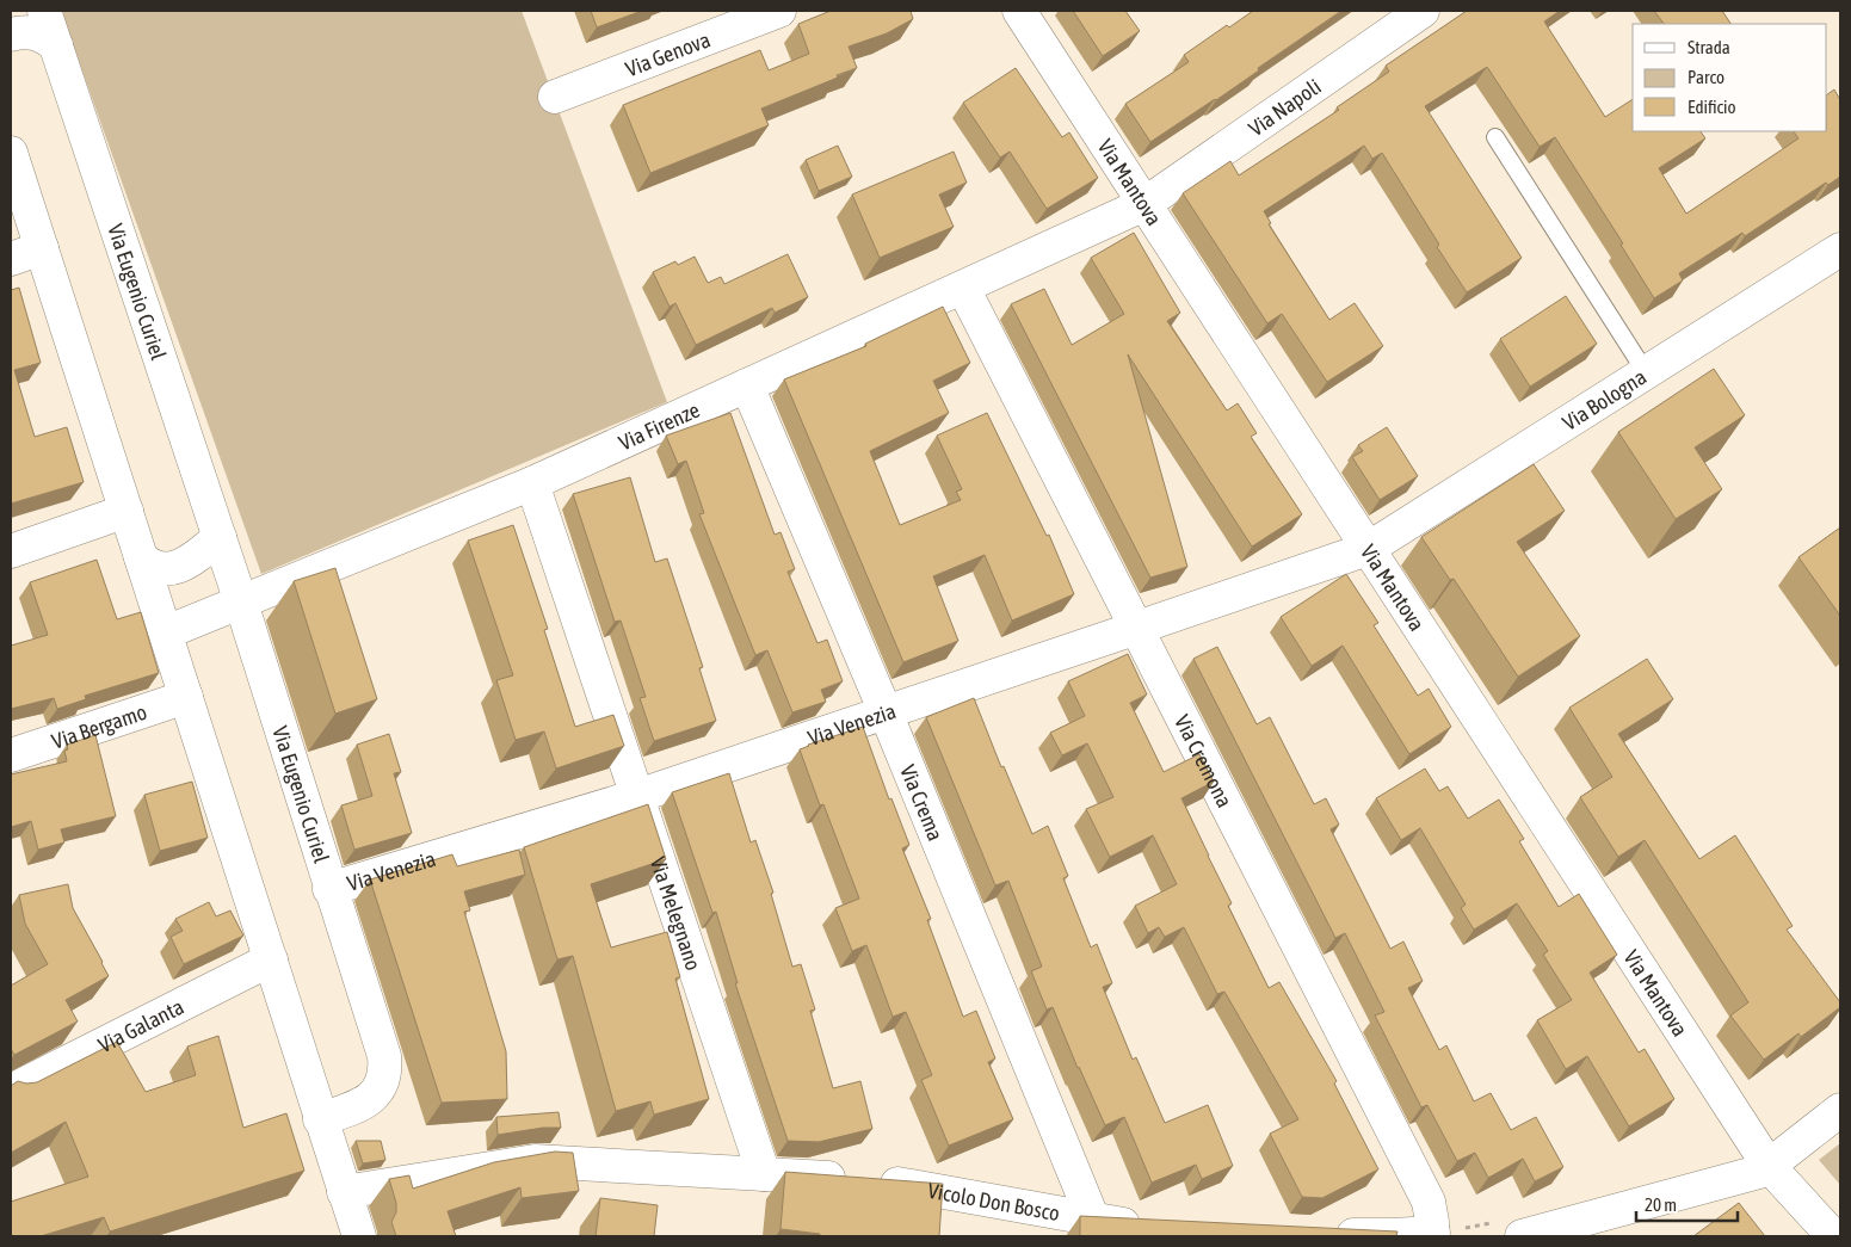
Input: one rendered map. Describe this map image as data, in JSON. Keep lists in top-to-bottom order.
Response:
{
  "streets": {
    "street": [
      "Via Genova",
      "Via Napoli",
      "Via Mantova",
      "Via Eugenio Curiel",
      "Via Bologna",
      "Via Firenze",
      "Via Venezia",
      "Via Bergamo",
      "Via Cremona",
      "Via Crema",
      "Via Melegnano",
      "Via Galanta",
      "Vicolo Don Bosco"
    ]
  },
  "crossings": [
    ["Via Napoli", "Via Mantova"],
    ["Via Napoli", "Via Firenze"],
    ["Via Mantova", "Via Bologna"],
    ["Via Mantova", "Via Firenze"],
    ["Via Mantova", "Via Venezia"],
    ["Via Eugenio Curiel", "Via Firenze"],
    ["Via Eugenio Curiel", "Via Venezia"],
    ["Via Bologna", "Via Venezia"],
    ["Via Firenze", "Via Cremona"],
    ["Via Firenze", "Via Crema"],
    ["Via Firenze", "Via Melegnano"],
    ["Via Venezia", "Via Cremona"],
    ["Via Venezia", "Via Crema"],
    ["Via Venezia", "Via Melegnano"],
    ["Via Crema", "Vicolo Don Bosco"],
    ["Via Melegnano", "Vicolo Don Bosco"]
  ],
  "legend": ["Strada", "Parco", "Edificio"],
  "scale_bar": "20 m"
}
